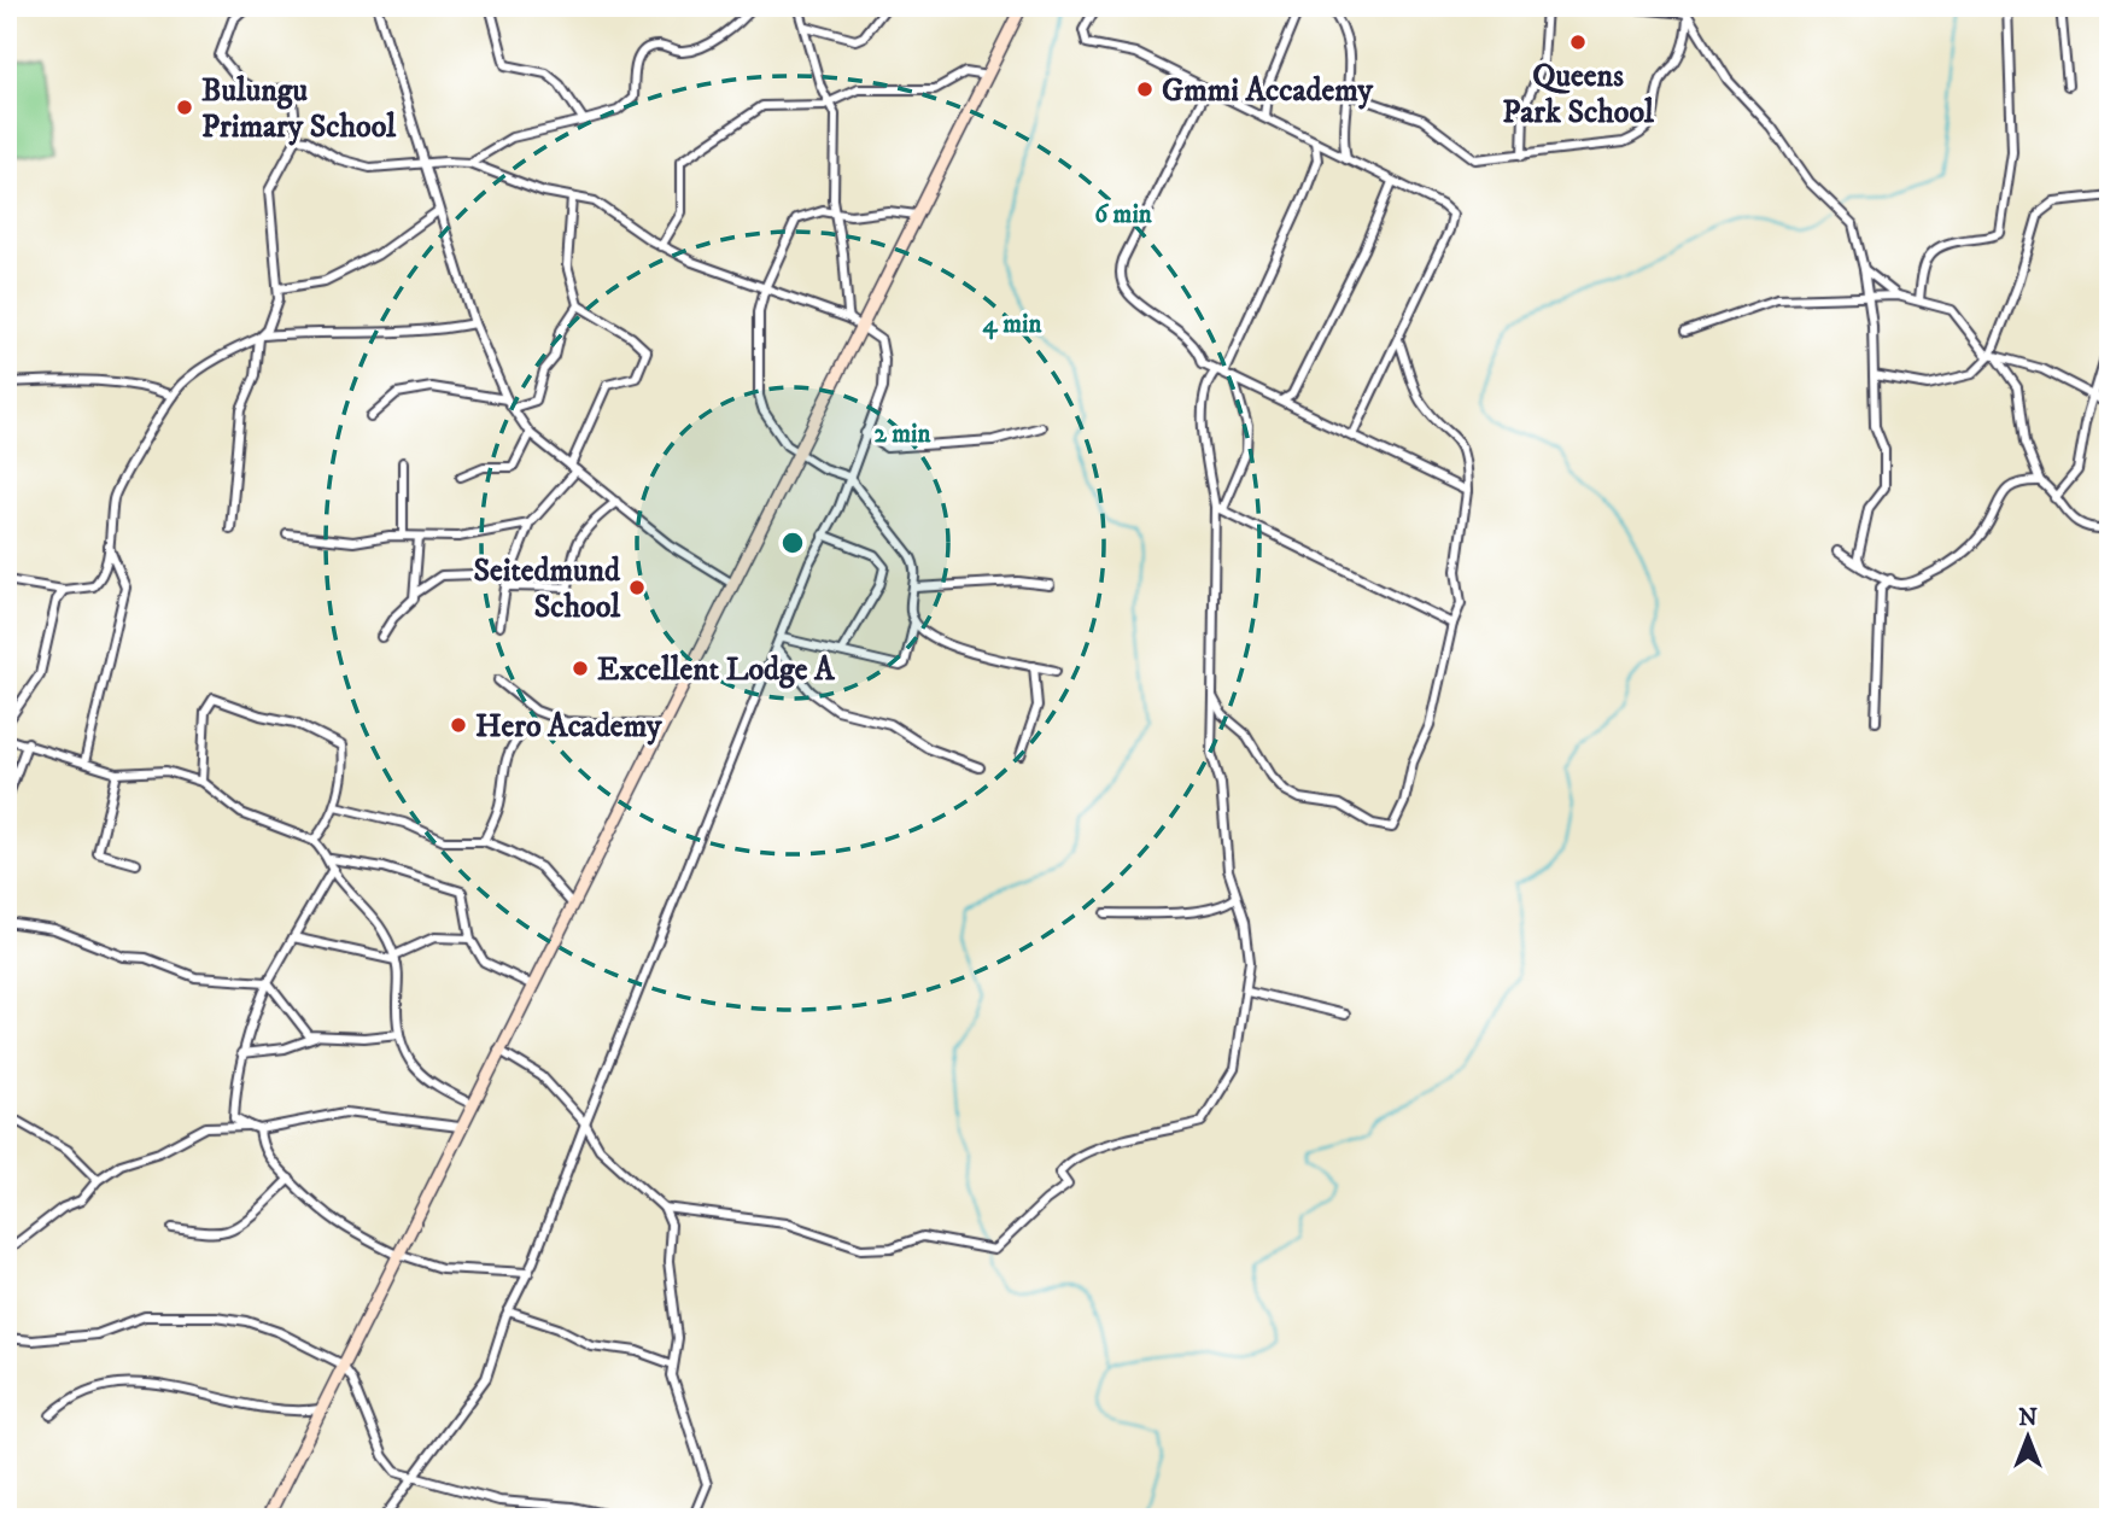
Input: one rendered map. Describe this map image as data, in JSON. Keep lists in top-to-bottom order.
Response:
{
  "places": [
    "Queens Park School",
    "Gmmi Accademy",
    "Bulungu Primary School",
    "Seitedmund School",
    "Excellent Lodge A",
    "Hero Academy"
  ],
  "north": "top",
  "rings": ["6 min", "4 min", "2 min"]
}
